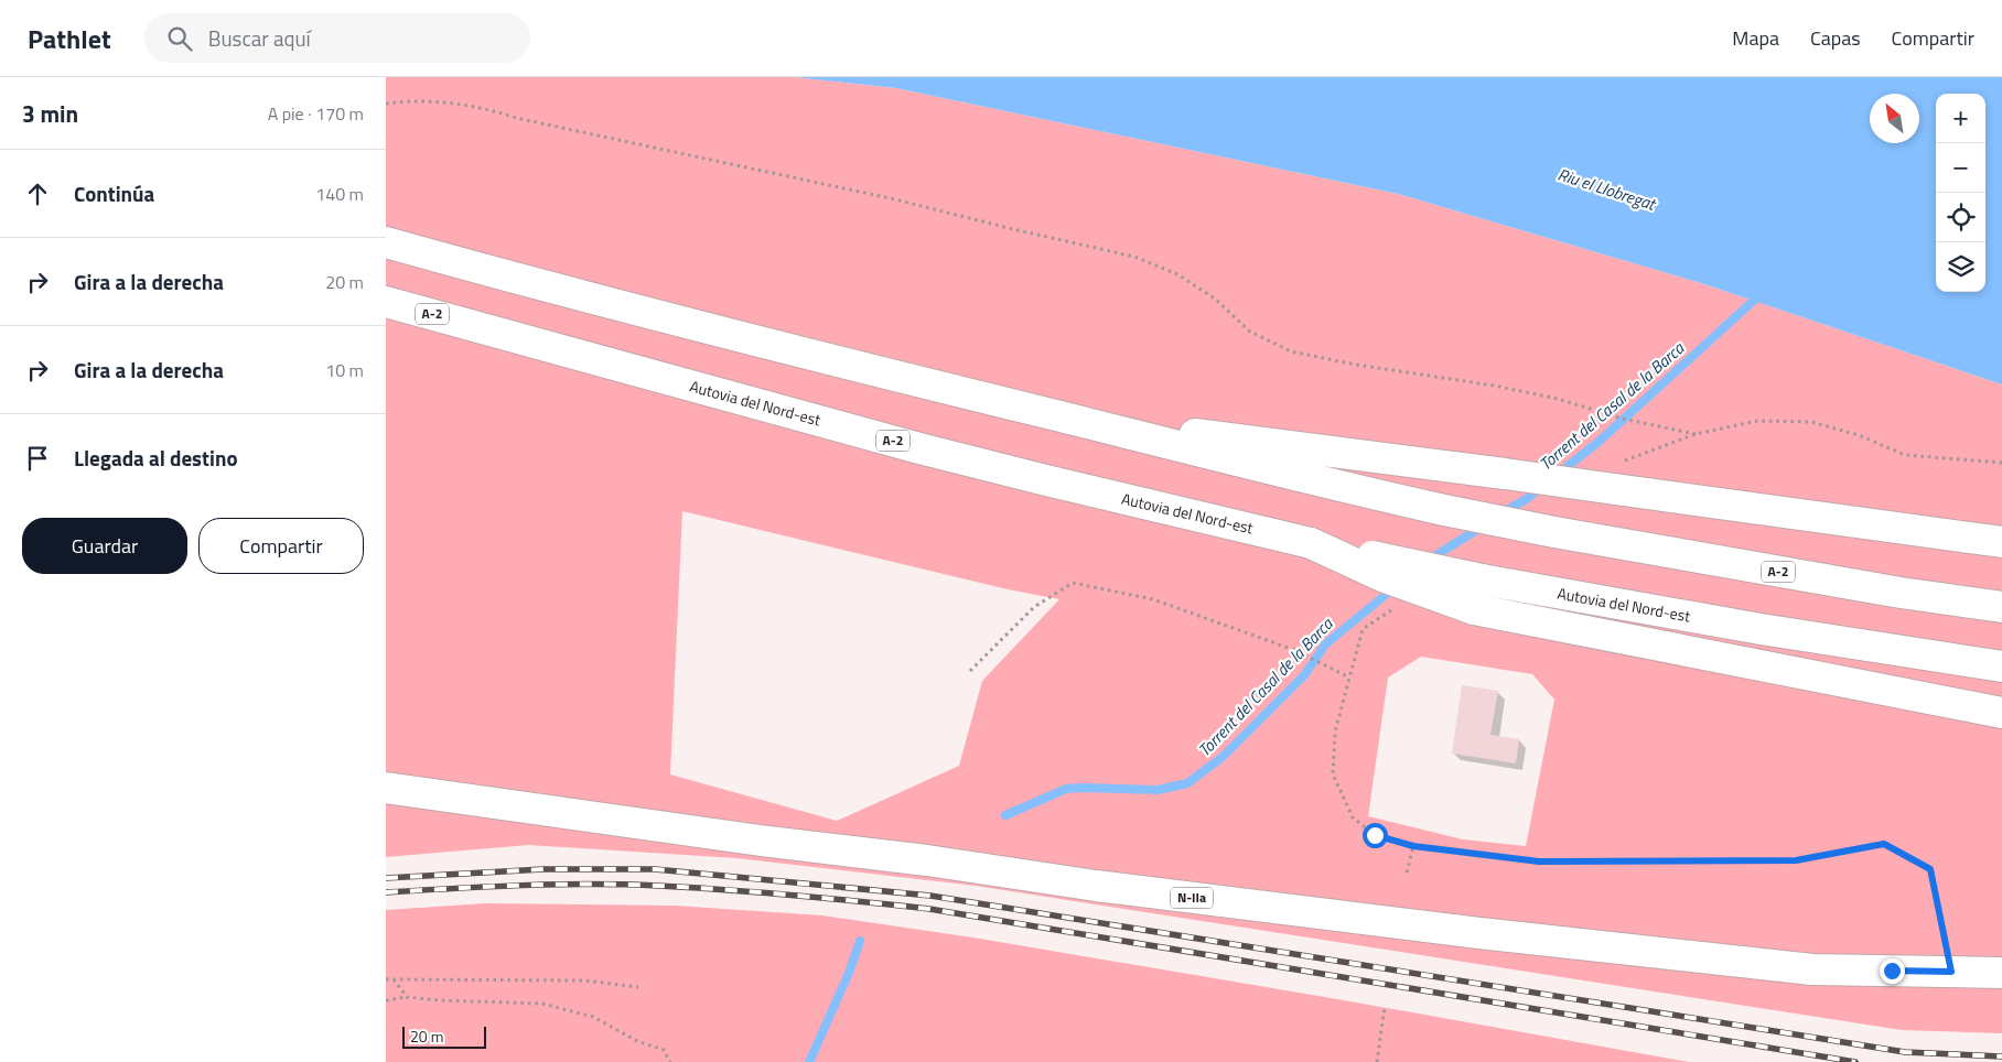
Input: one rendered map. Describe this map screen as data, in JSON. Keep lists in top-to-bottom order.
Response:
{
  "streets": {
    "main road": ["A-2", "Autovia del Nord-est", "N-IIa"]
  },
  "water": ["Riu el Llobregat", "Torrent del Casal de la Barca"],
  "scale_bar": "20 m",
  "north": "top left",
  "page": {
    "header": "Pathlet",
    "search": "Buscar aquí",
    "nav": ["Mapa", "Capas", "Compartir"],
    "heading": ["3 min", "A pie · 170 m"],
    "map_buttons": ["+", "−"],
    "list": [
      ["Continúa", "140 m"],
      ["Gira a la derecha", "20 m"],
      ["Gira a la derecha", "10 m"],
      "Llegada al destino"
    ],
    "buttons": ["Guardar", "Compartir"],
    "scale": "20 m"
  }
}
